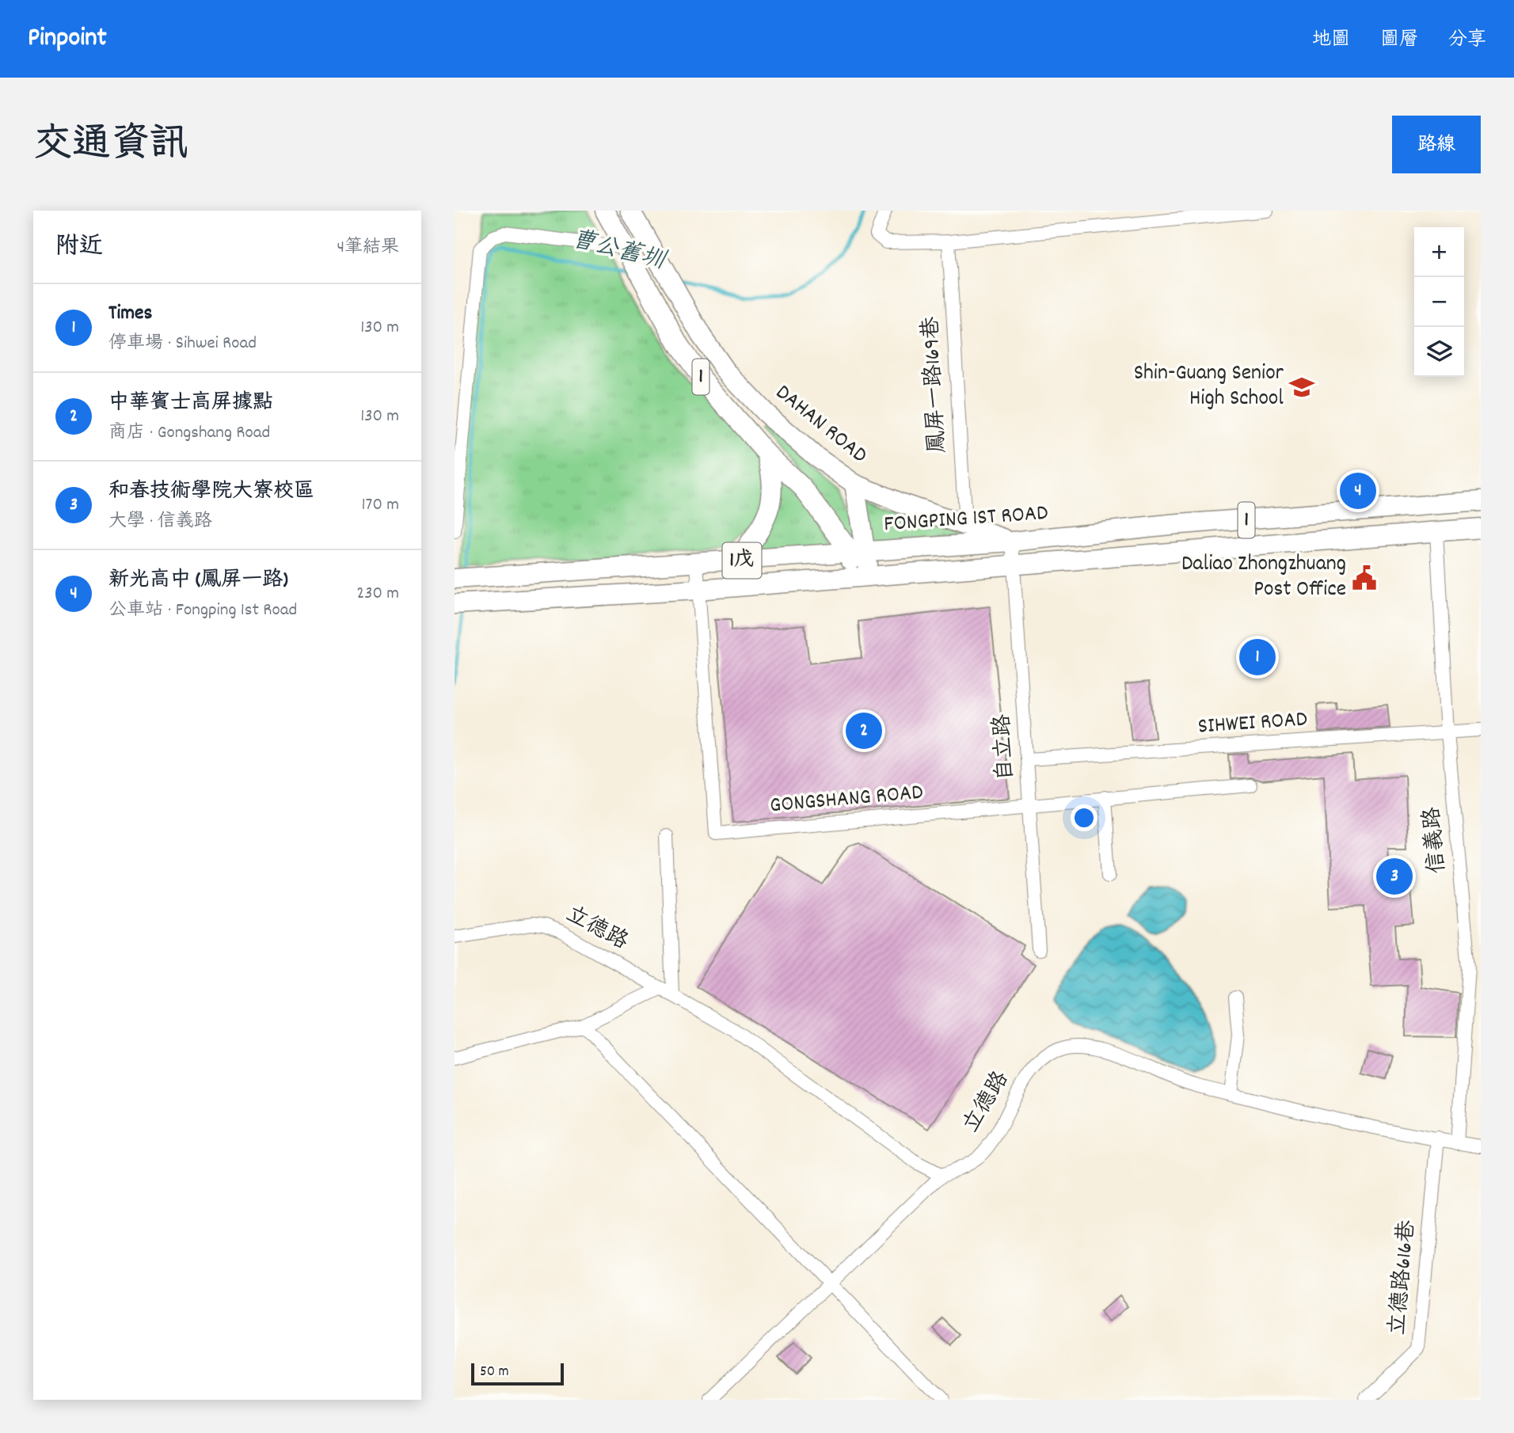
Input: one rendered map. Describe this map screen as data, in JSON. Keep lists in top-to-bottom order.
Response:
{
  "streets": {
    "main road": [
      "1",
      "DAHAN ROAD",
      "FONGPING 1ST ROAD",
      "1戊"
    ],
    "street": [
      "鳳屏一路169巷",
      "SIHWEI ROAD",
      "自立路",
      "GONGSHANG ROAD",
      "信義路",
      "立德路",
      "立德路616巷"
    ]
  },
  "crossings": [
    ["1", "FONGPING 1ST ROAD"],
    ["1", "1戊"],
    ["1", "自立路"],
    ["1", "信義路"],
    ["鳳屏一路169巷", "DAHAN ROAD"],
    ["DAHAN ROAD", "FONGPING 1ST ROAD"],
    ["DAHAN ROAD", "自立路"],
    ["FONGPING 1ST ROAD", "自立路"],
    ["FONGPING 1ST ROAD", "GONGSHANG ROAD"],
    ["1戊", "自立路"],
    ["1戊", "GONGSHANG ROAD"],
    ["SIHWEI ROAD", "自立路"],
    ["SIHWEI ROAD", "信義路"],
    ["自立路", "GONGSHANG ROAD"],
    ["信義路", "立德路"],
    ["立德路", "立德路616巷"]
  ],
  "water": ["曹公舊圳"],
  "places": {
    "school or university": ["Shin-Guang Senior High School"],
    "public building": ["Daliao Zhongzhuang Post Office"]
  },
  "scale_bar": "50 m",
  "page": {
    "header": "Pinpoint",
    "nav": ["地圖", "圖層", "分享"],
    "title": "交通資訊",
    "buttons": "路線",
    "heading": ["附近", "4筆結果"],
    "map_buttons": ["+", "−"],
    "list": [
      {
        "mark": "1",
        "name": "Times",
        "note": "停車場 · Sihwei Road",
        "value": "130 m"
      },
      {
        "mark": "2",
        "name": "中華賓士高屏據點",
        "note": "商店 · Gongshang Road",
        "value": "130 m"
      },
      {
        "mark": "3",
        "name": "和春技術學院大寮校區",
        "note": "大學 · 信義路",
        "value": "170 m"
      },
      {
        "mark": "4",
        "name": "新光高中 (鳳屏一路)",
        "note": "公車站 · Fongping 1st Road",
        "value": "230 m"
      }
    ],
    "pins": [
      "4",
      "1",
      "2",
      "3"
    ],
    "scale": "50 m"
  }
}
